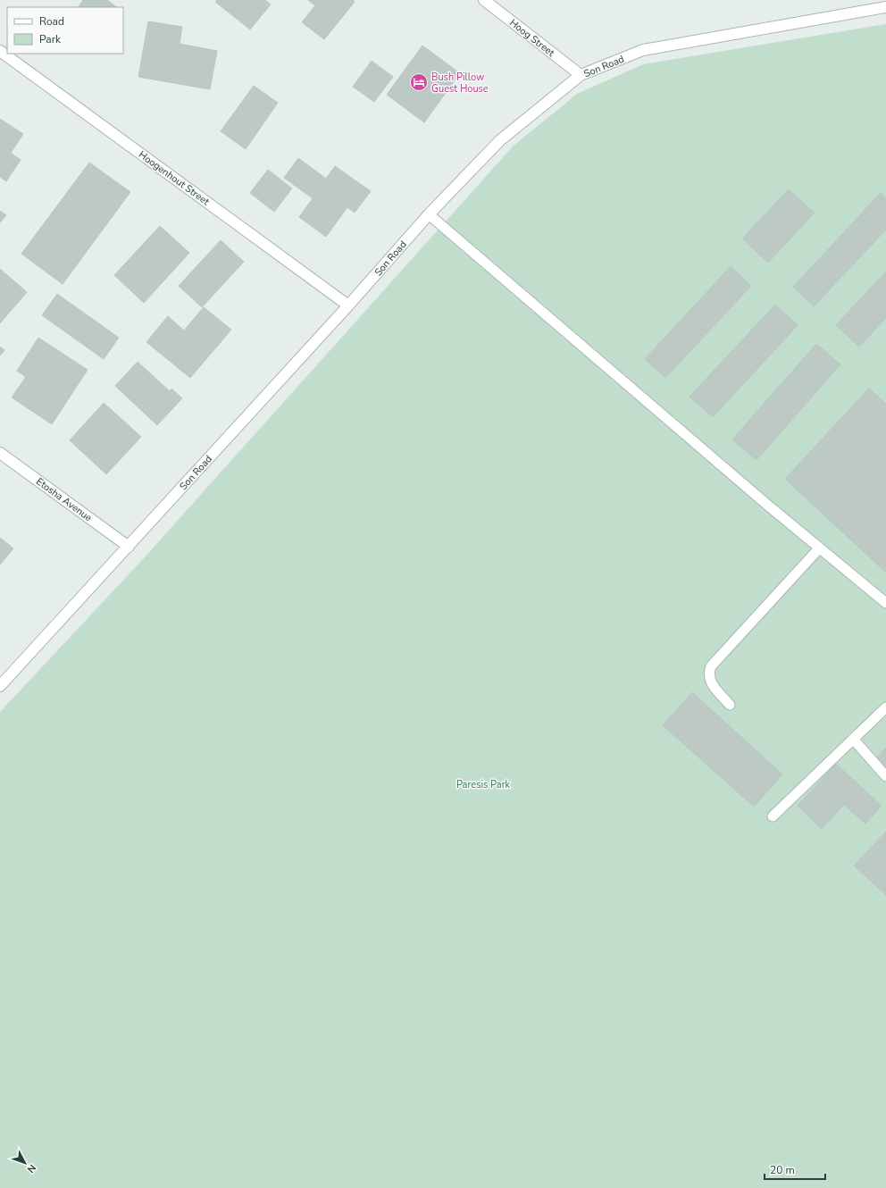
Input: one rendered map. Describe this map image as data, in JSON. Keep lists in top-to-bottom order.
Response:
{
  "streets": {
    "street": [
      "Hoog Street",
      "Son Road",
      "Hoogenhout Street",
      "Etosha Avenue"
    ]
  },
  "crossings": [
    ["Hoog Street", "Son Road"],
    ["Son Road", "Hoogenhout Street"],
    ["Son Road", "Etosha Avenue"]
  ],
  "parks": ["Paresis Park"],
  "places": {
    "hotel": ["Bush Pillow Guest House"]
  },
  "legend": ["Road", "Park"],
  "scale_bar": "20 m",
  "north": "bottom right"
}
